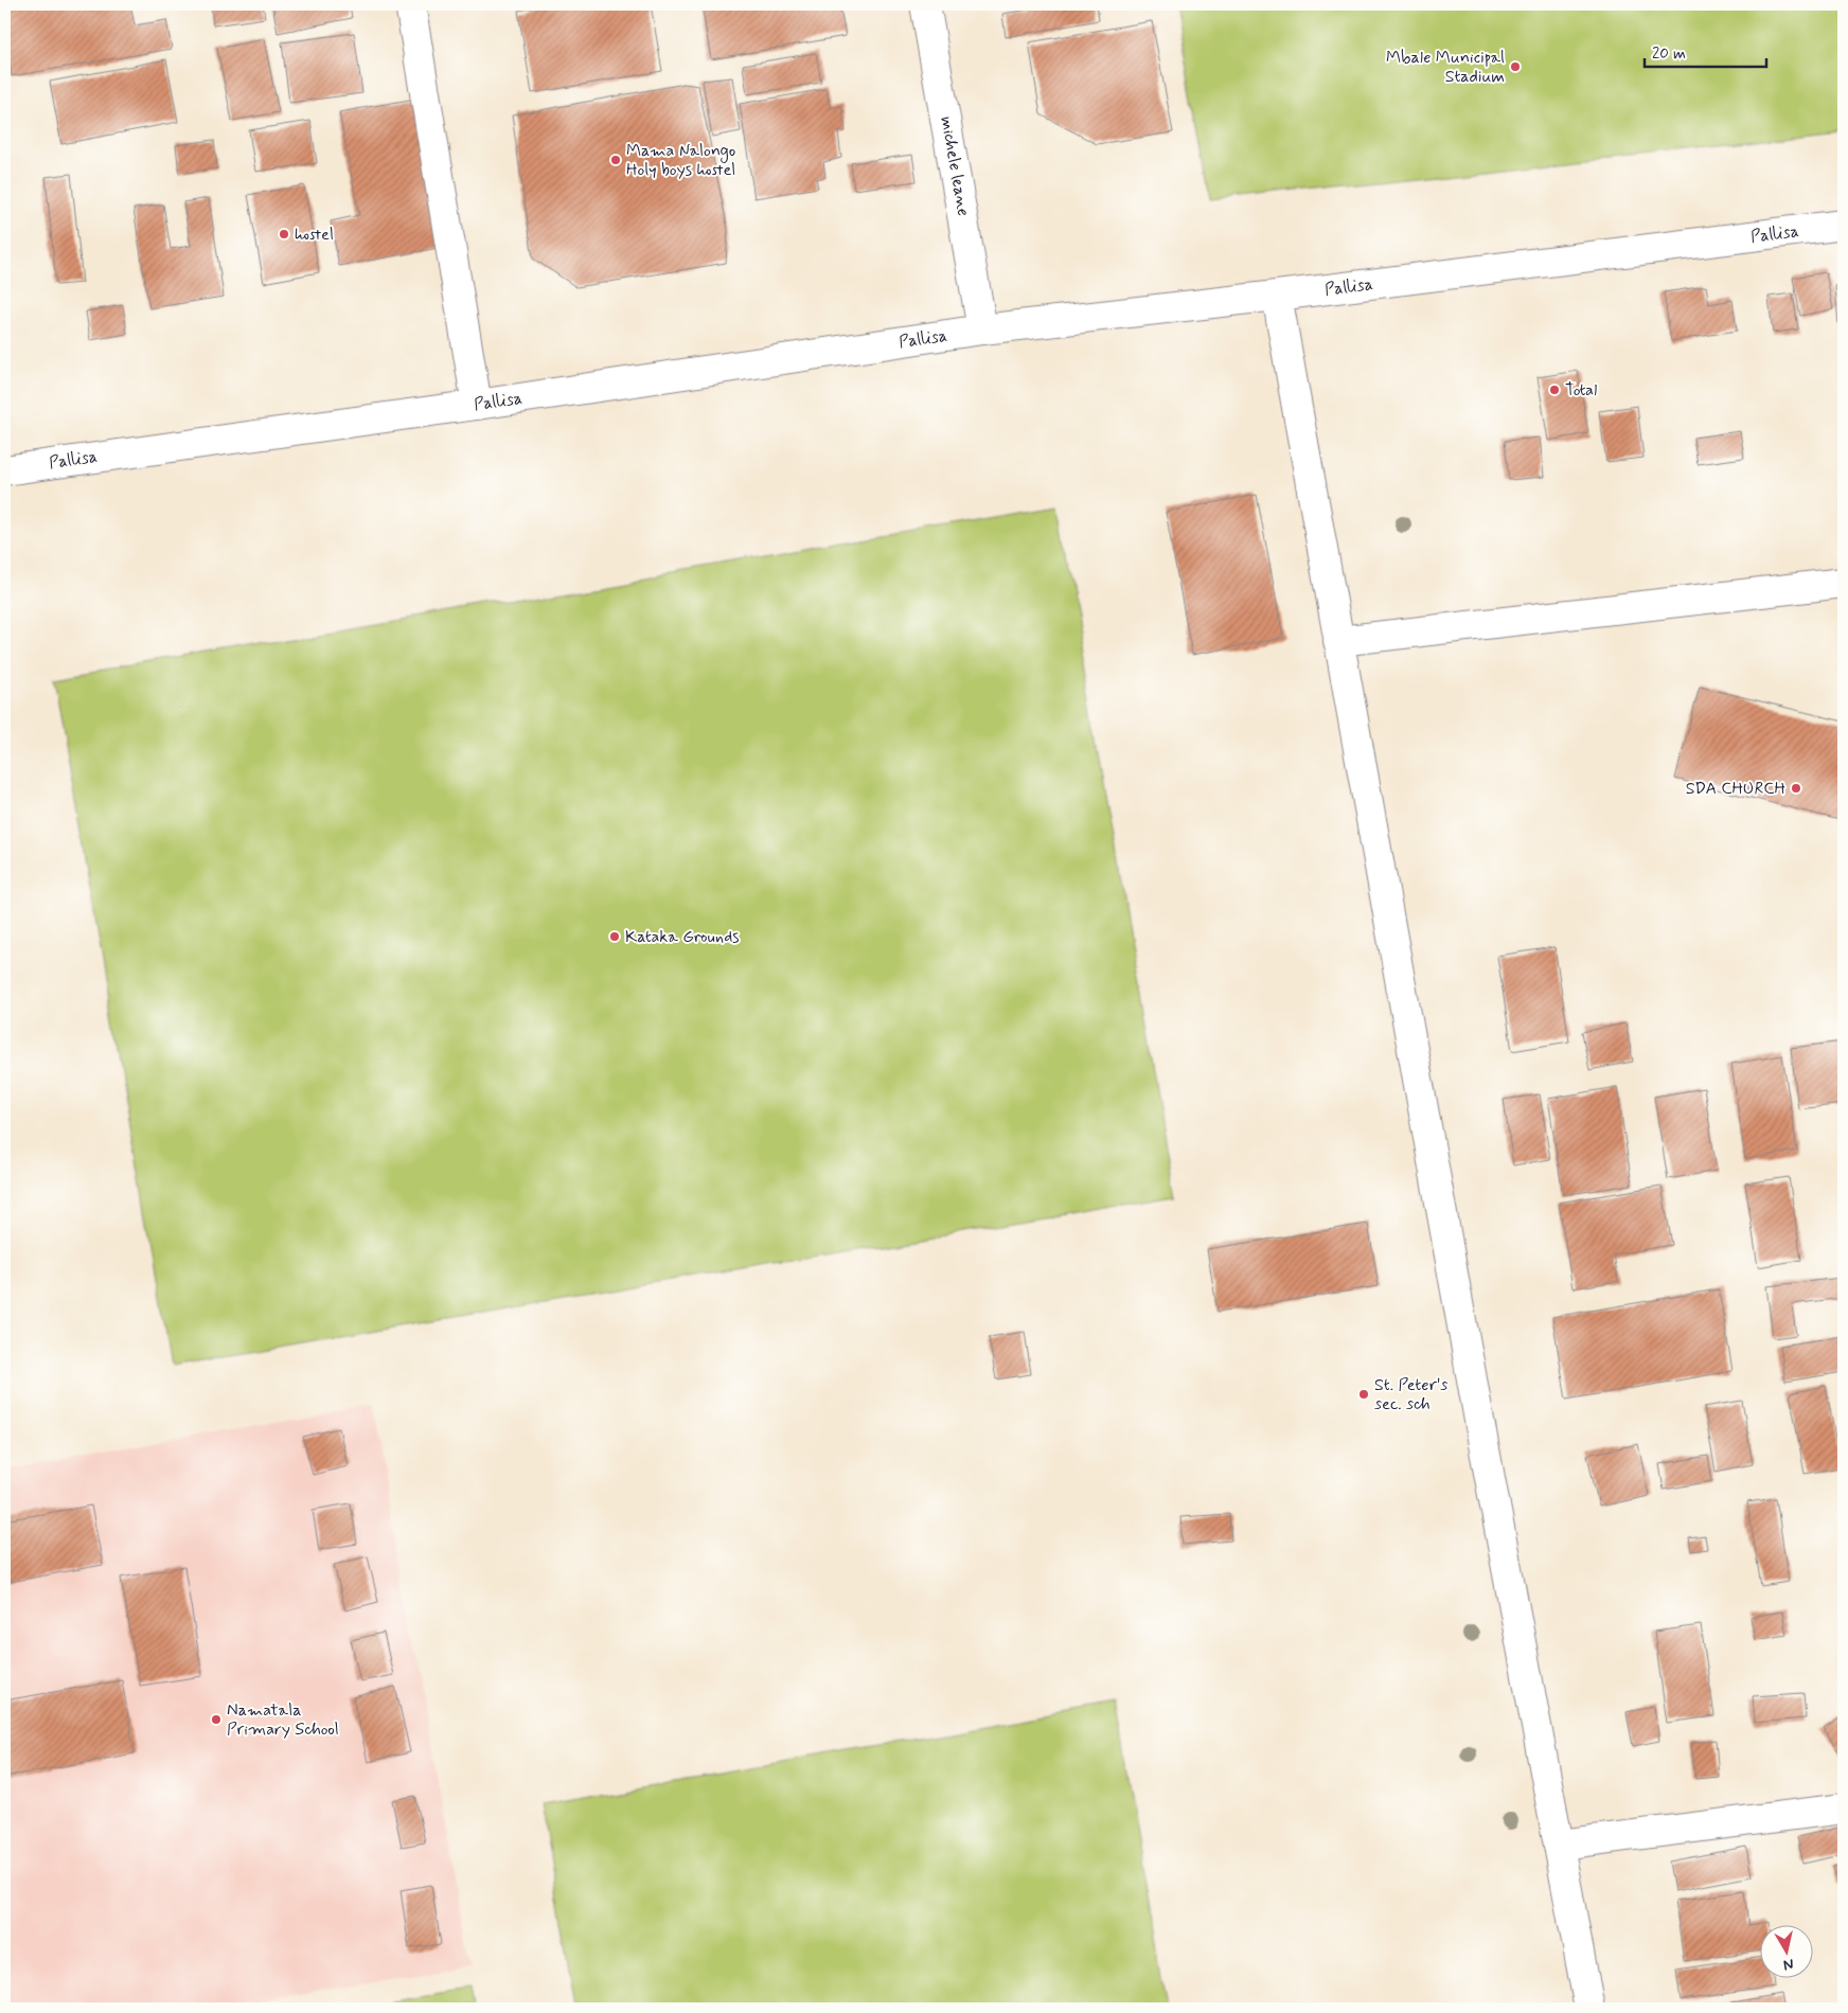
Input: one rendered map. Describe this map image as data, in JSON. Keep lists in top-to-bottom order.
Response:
{
  "streets": {
    "street": ["michele leane", "Pallisa"]
  },
  "crossings": [
    ["michele leane", "Pallisa"]
  ],
  "places": [
    "Mbale Municipal Stadium",
    "Mama Nalongo Holy boys hostel",
    "hostel",
    "Total",
    "SDA CHURCH",
    "Kataka Grounds",
    "St. Peter's sec. sch",
    "Namatala Primary School"
  ],
  "scale_bar": "20 m",
  "north": "bottom"
}
